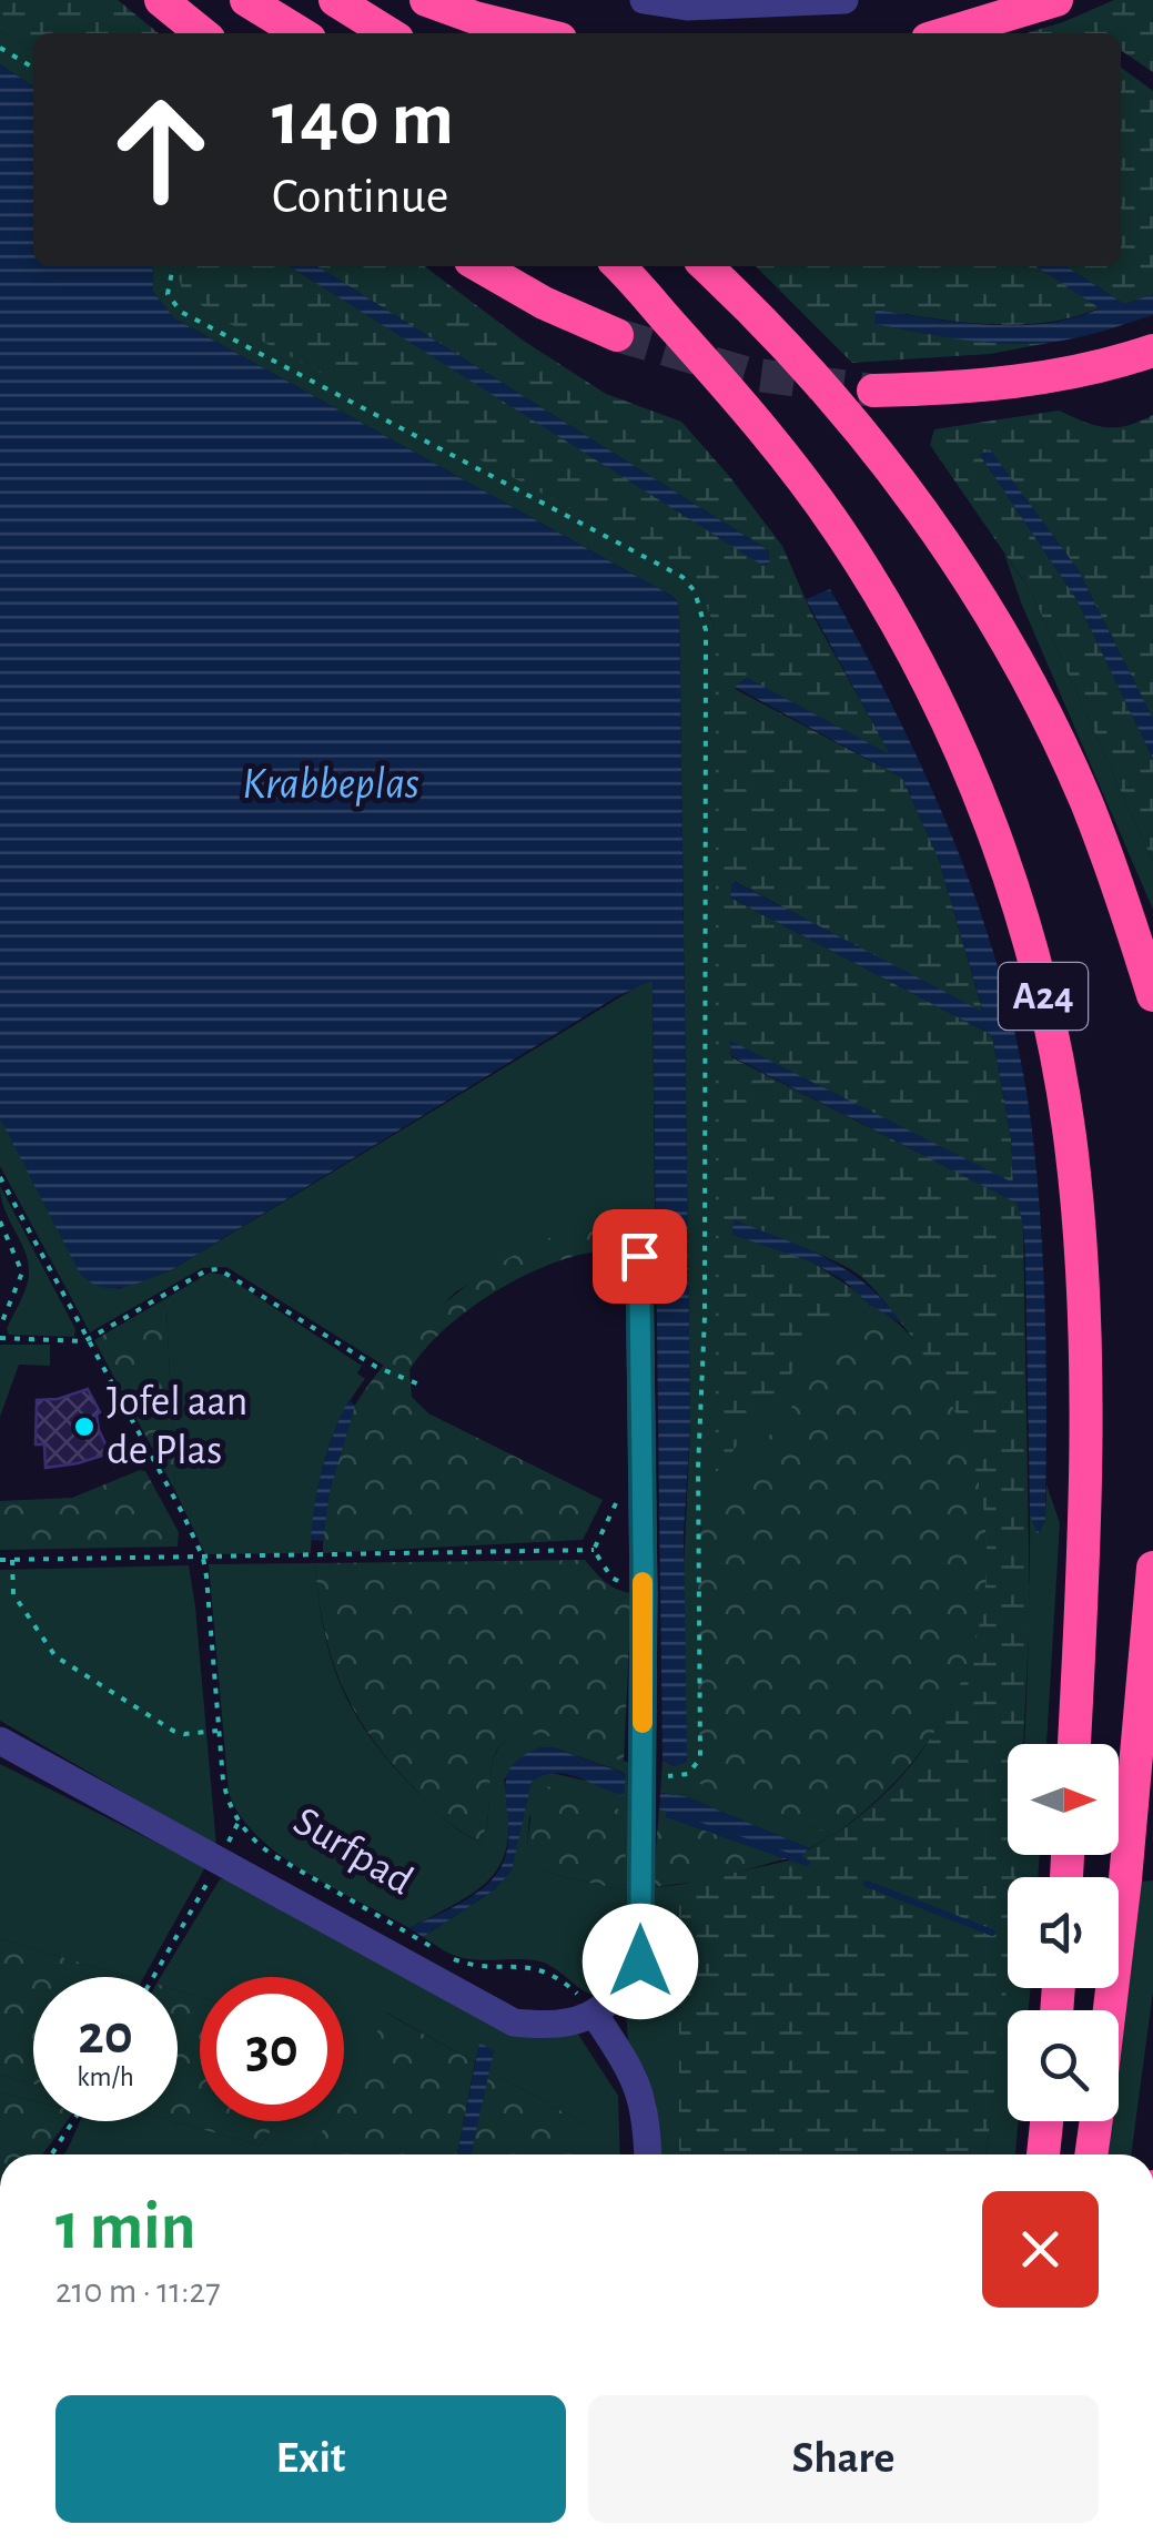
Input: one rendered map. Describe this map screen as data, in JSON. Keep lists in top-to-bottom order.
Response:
{
  "streets": {
    "highway": ["A24"],
    "street": ["Surfpad"]
  },
  "water": ["Krabbeplas"],
  "places": ["Jofel aan de Plas"],
  "north": "right",
  "page": {
    "turn": ["140 m", "Continue"],
    "speed": "20 km/h",
    "limit": "30",
    "heading": ["1 min", "210 m · 11:27"],
    "buttons": ["Exit", "Share"]
  }
}
